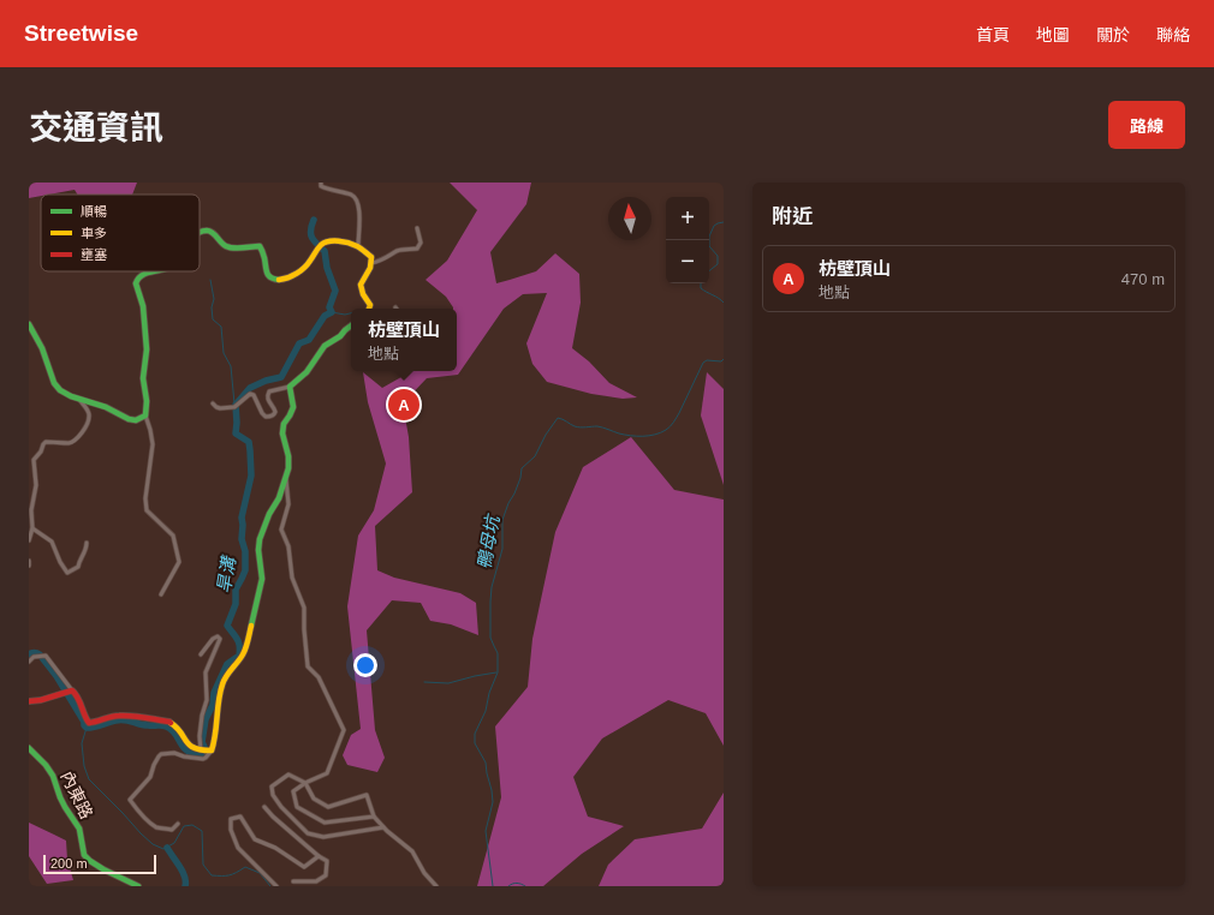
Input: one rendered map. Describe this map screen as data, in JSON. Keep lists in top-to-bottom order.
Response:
{
  "streets": {
    "street": ["內東路"]
  },
  "water": ["鴨母坑", "旱溝"],
  "legend": ["順暢", "車多", "壅塞"],
  "scale_bar": "200 m",
  "north": "top",
  "page": {
    "header": "Streetwise",
    "nav": [
      "首頁",
      "地圖",
      "關於",
      "聯絡"
    ],
    "title": "交通資訊",
    "buttons": "路線",
    "heading": "附近",
    "map_buttons": ["+", "−"],
    "list": [
      {
        "mark": "A",
        "name": "枋壁頂山",
        "note": "地點",
        "value": "470 m"
      }
    ],
    "popup": ["枋壁頂山", "地點"],
    "pins": "A",
    "scale": "200 m"
  }
}
